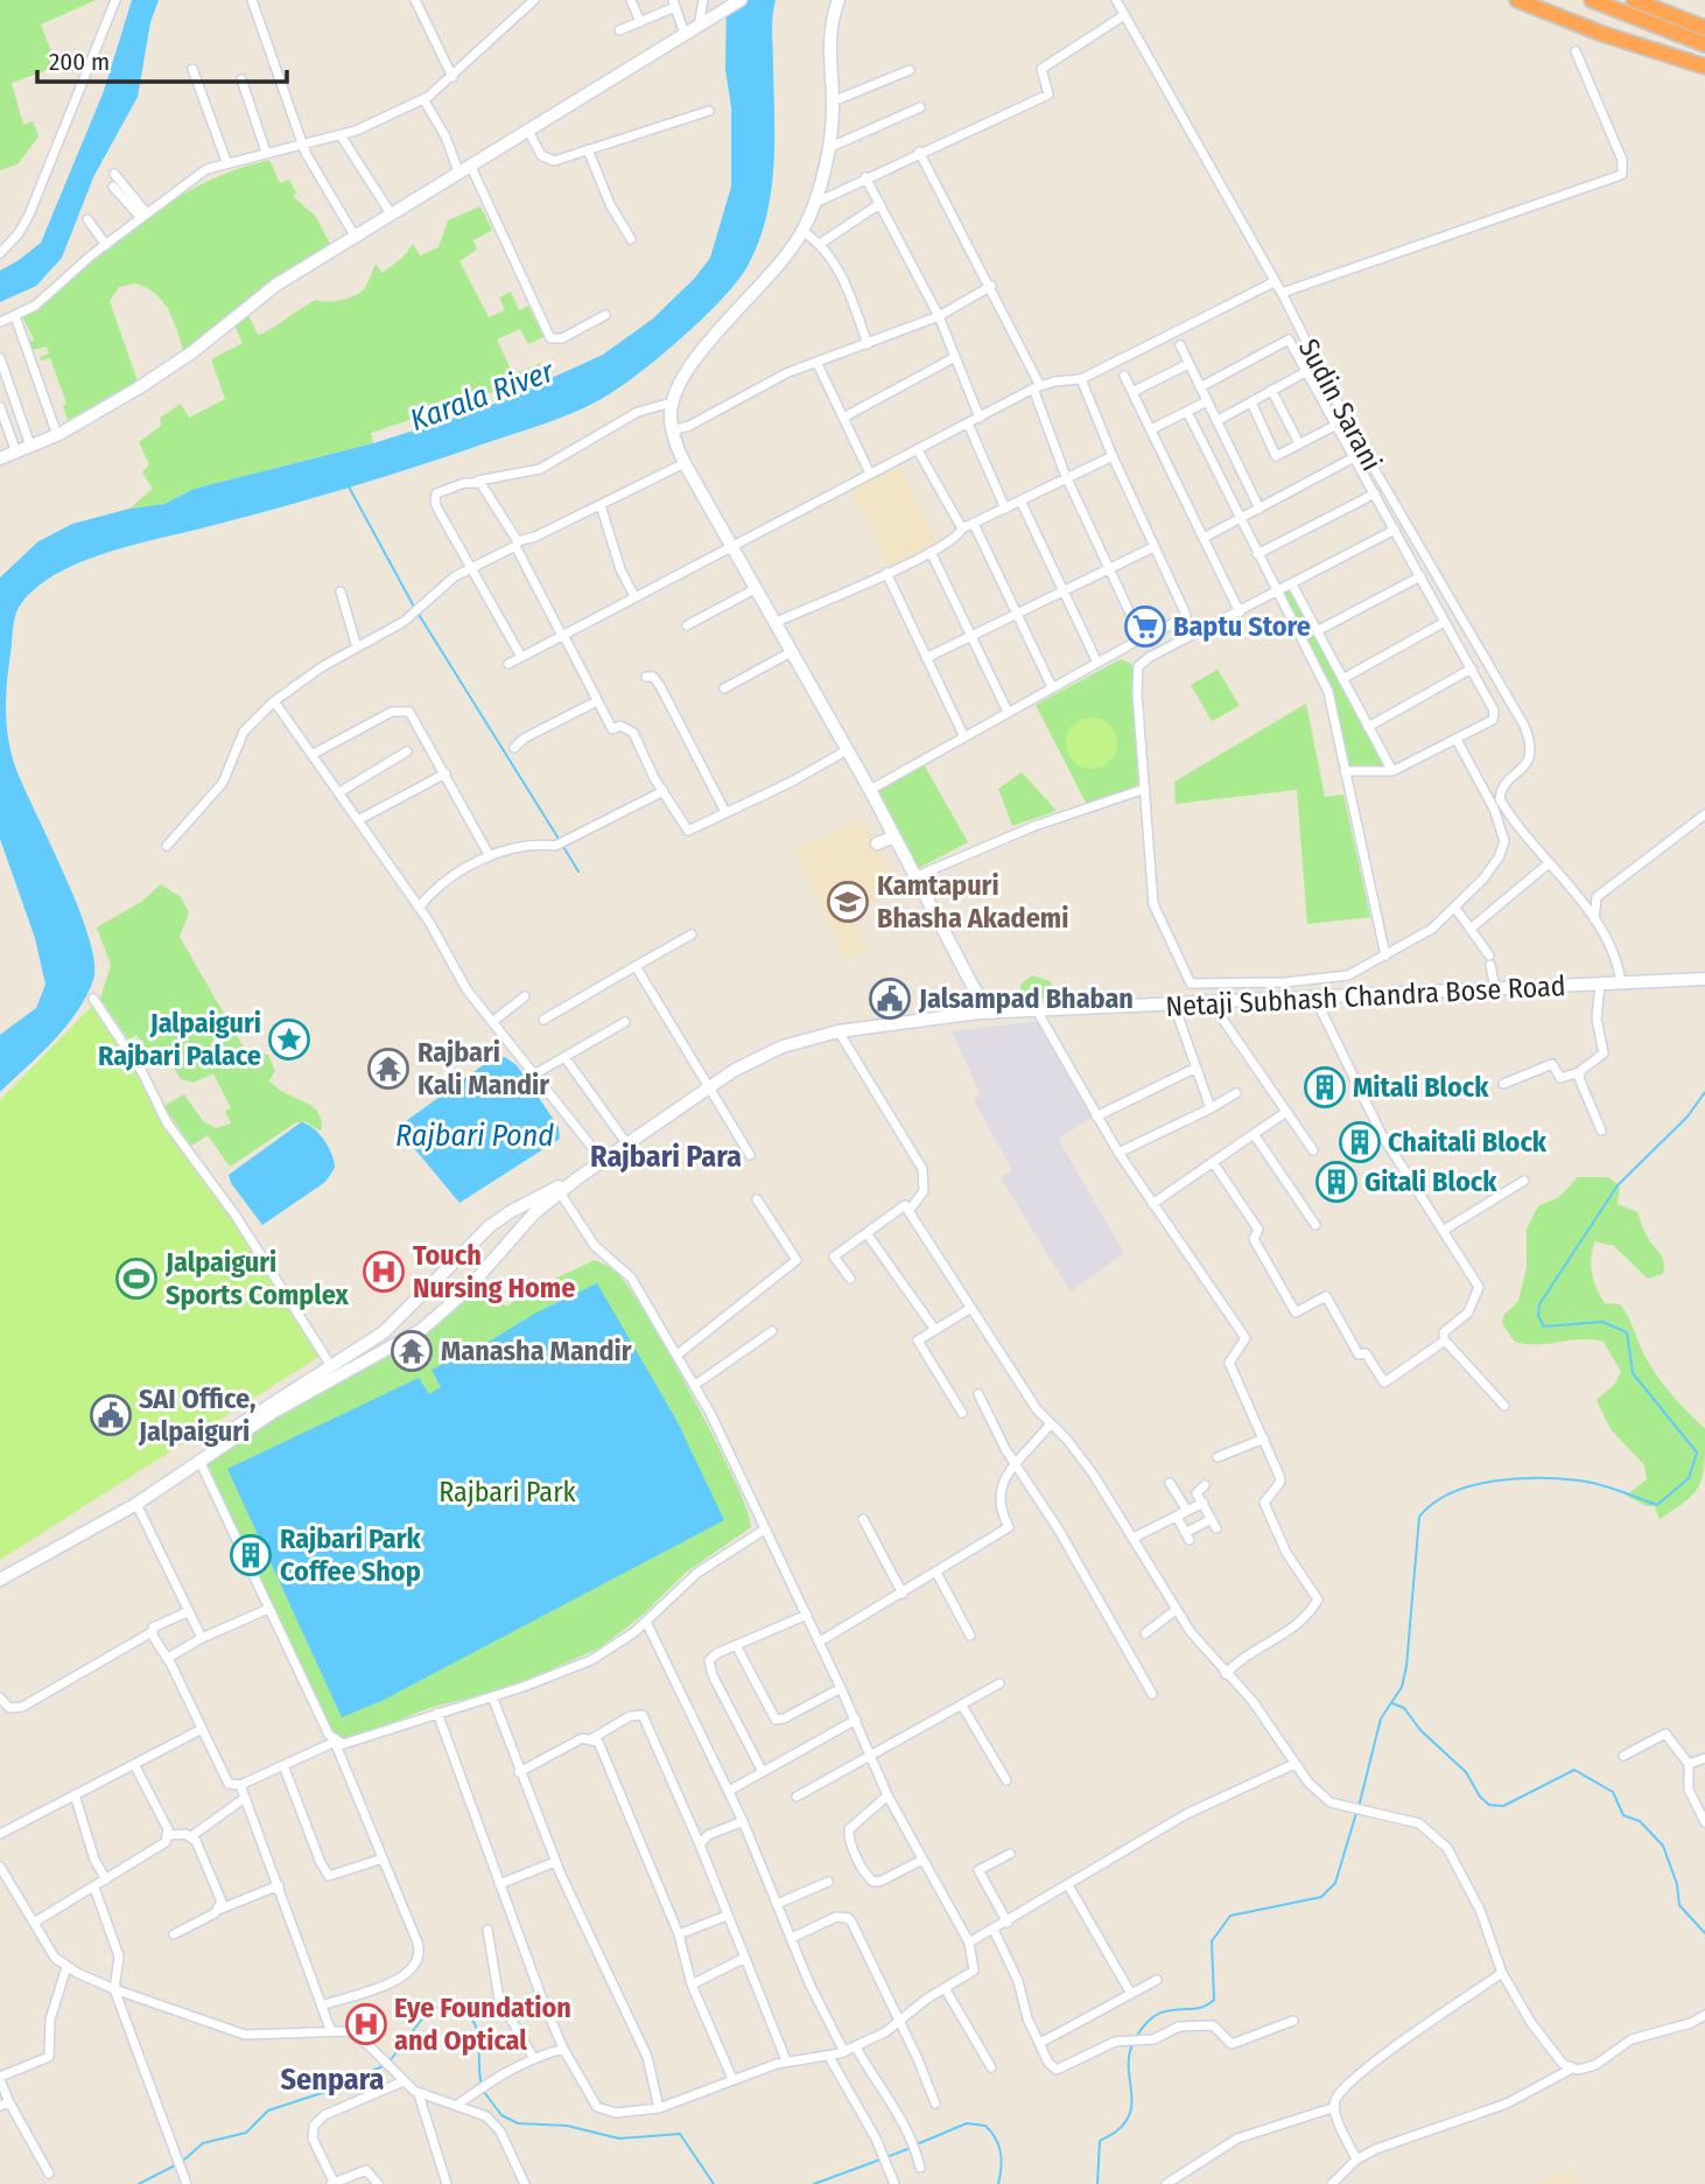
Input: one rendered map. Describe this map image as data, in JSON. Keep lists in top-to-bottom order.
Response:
{
  "streets": {
    "street": ["Sudin Sarani", "Netaji Subhash Chandra Bose Road"]
  },
  "districts": ["Rajbari Para", "Senpara"],
  "water": ["Karala River", "Rajbari Pond"],
  "parks": ["Rajbari Park"],
  "places": {
    "supermarket": ["Baptu Store"],
    "school or university": ["Kamtapuri Bhasha Akademi"],
    "public building": ["Jalsampad Bhaban", "SAI Office, Jalpaiguri"],
    "place": ["Jalpaiguri Rajbari Palace"],
    "temple": ["Rajbari Kali Mandir", "Manasha Mandir"],
    "building": [
      "Mitali Block",
      "Chaitali Block",
      "Gitali Block",
      "Rajbari Park Coffee Shop"
    ],
    "hospital": ["Touch Nursing Home", "Eye Foundation and Optical"],
    "sports": ["Jalpaiguri Sports Complex"]
  },
  "scale_bar": "200 m"
}
